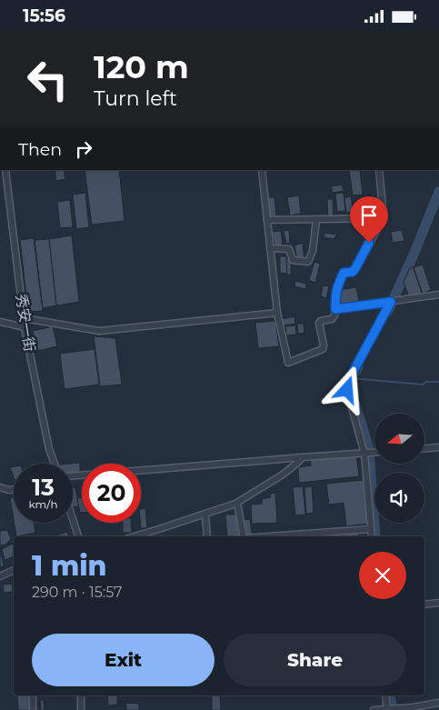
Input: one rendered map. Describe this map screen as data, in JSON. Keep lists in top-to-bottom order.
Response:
{
  "streets": {
    "street": ["秀安一街"]
  },
  "north": "left",
  "page": {
    "status": "15:56",
    "turn": ["120 m", "Turn left"],
    "then": "Then",
    "speed": "13 km/h",
    "limit": "20",
    "heading": ["1 min", "290 m · 15:57"],
    "buttons": ["Exit", "Share"]
  }
}
